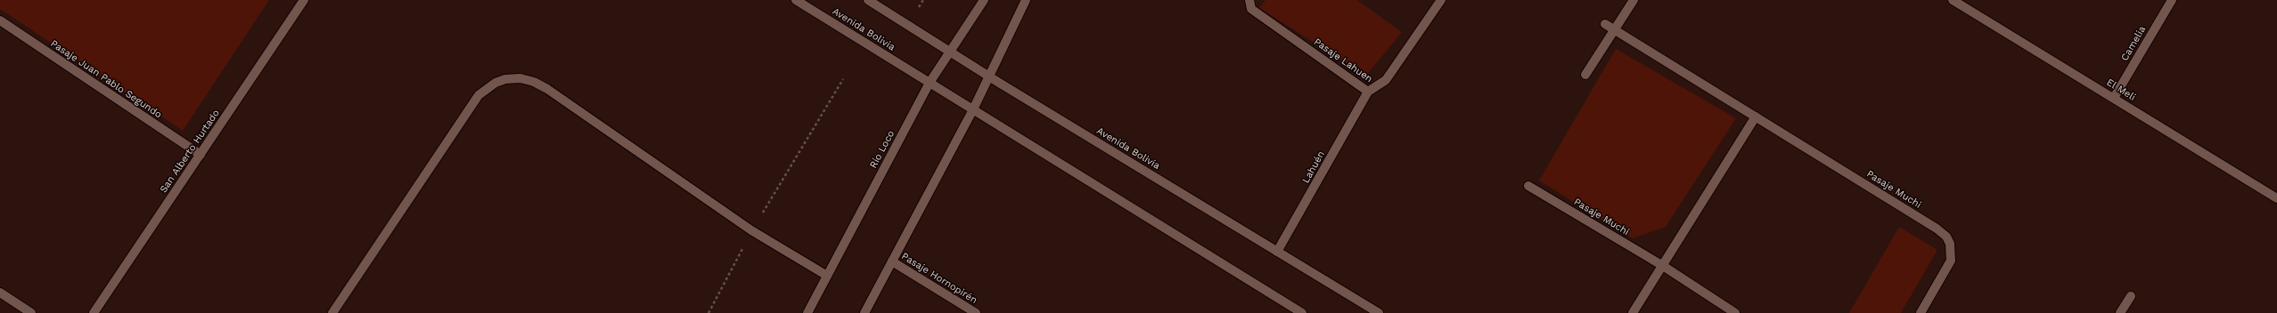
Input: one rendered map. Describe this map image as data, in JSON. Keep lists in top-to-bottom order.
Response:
{
  "streets": {
    "street": [
      "Avenida Bolivia",
      "Camelia",
      "Pasaje Lahuen",
      "Pasaje Juan Pablo Segundo",
      "El Meli",
      "Río Loco",
      "San Alberto Hurtado",
      "Lahuén",
      "Pasaje Muchi",
      "Pasaje Hornopirén"
    ]
  },
  "crossings": [
    ["Avenida Bolivia", "Río Loco"],
    ["Avenida Bolivia", "Lahuén"],
    ["Camelia", "El Meli"],
    ["Pasaje Lahuen", "Lahuén"],
    ["Pasaje Juan Pablo Segundo", "San Alberto Hurtado"]
  ]
}
